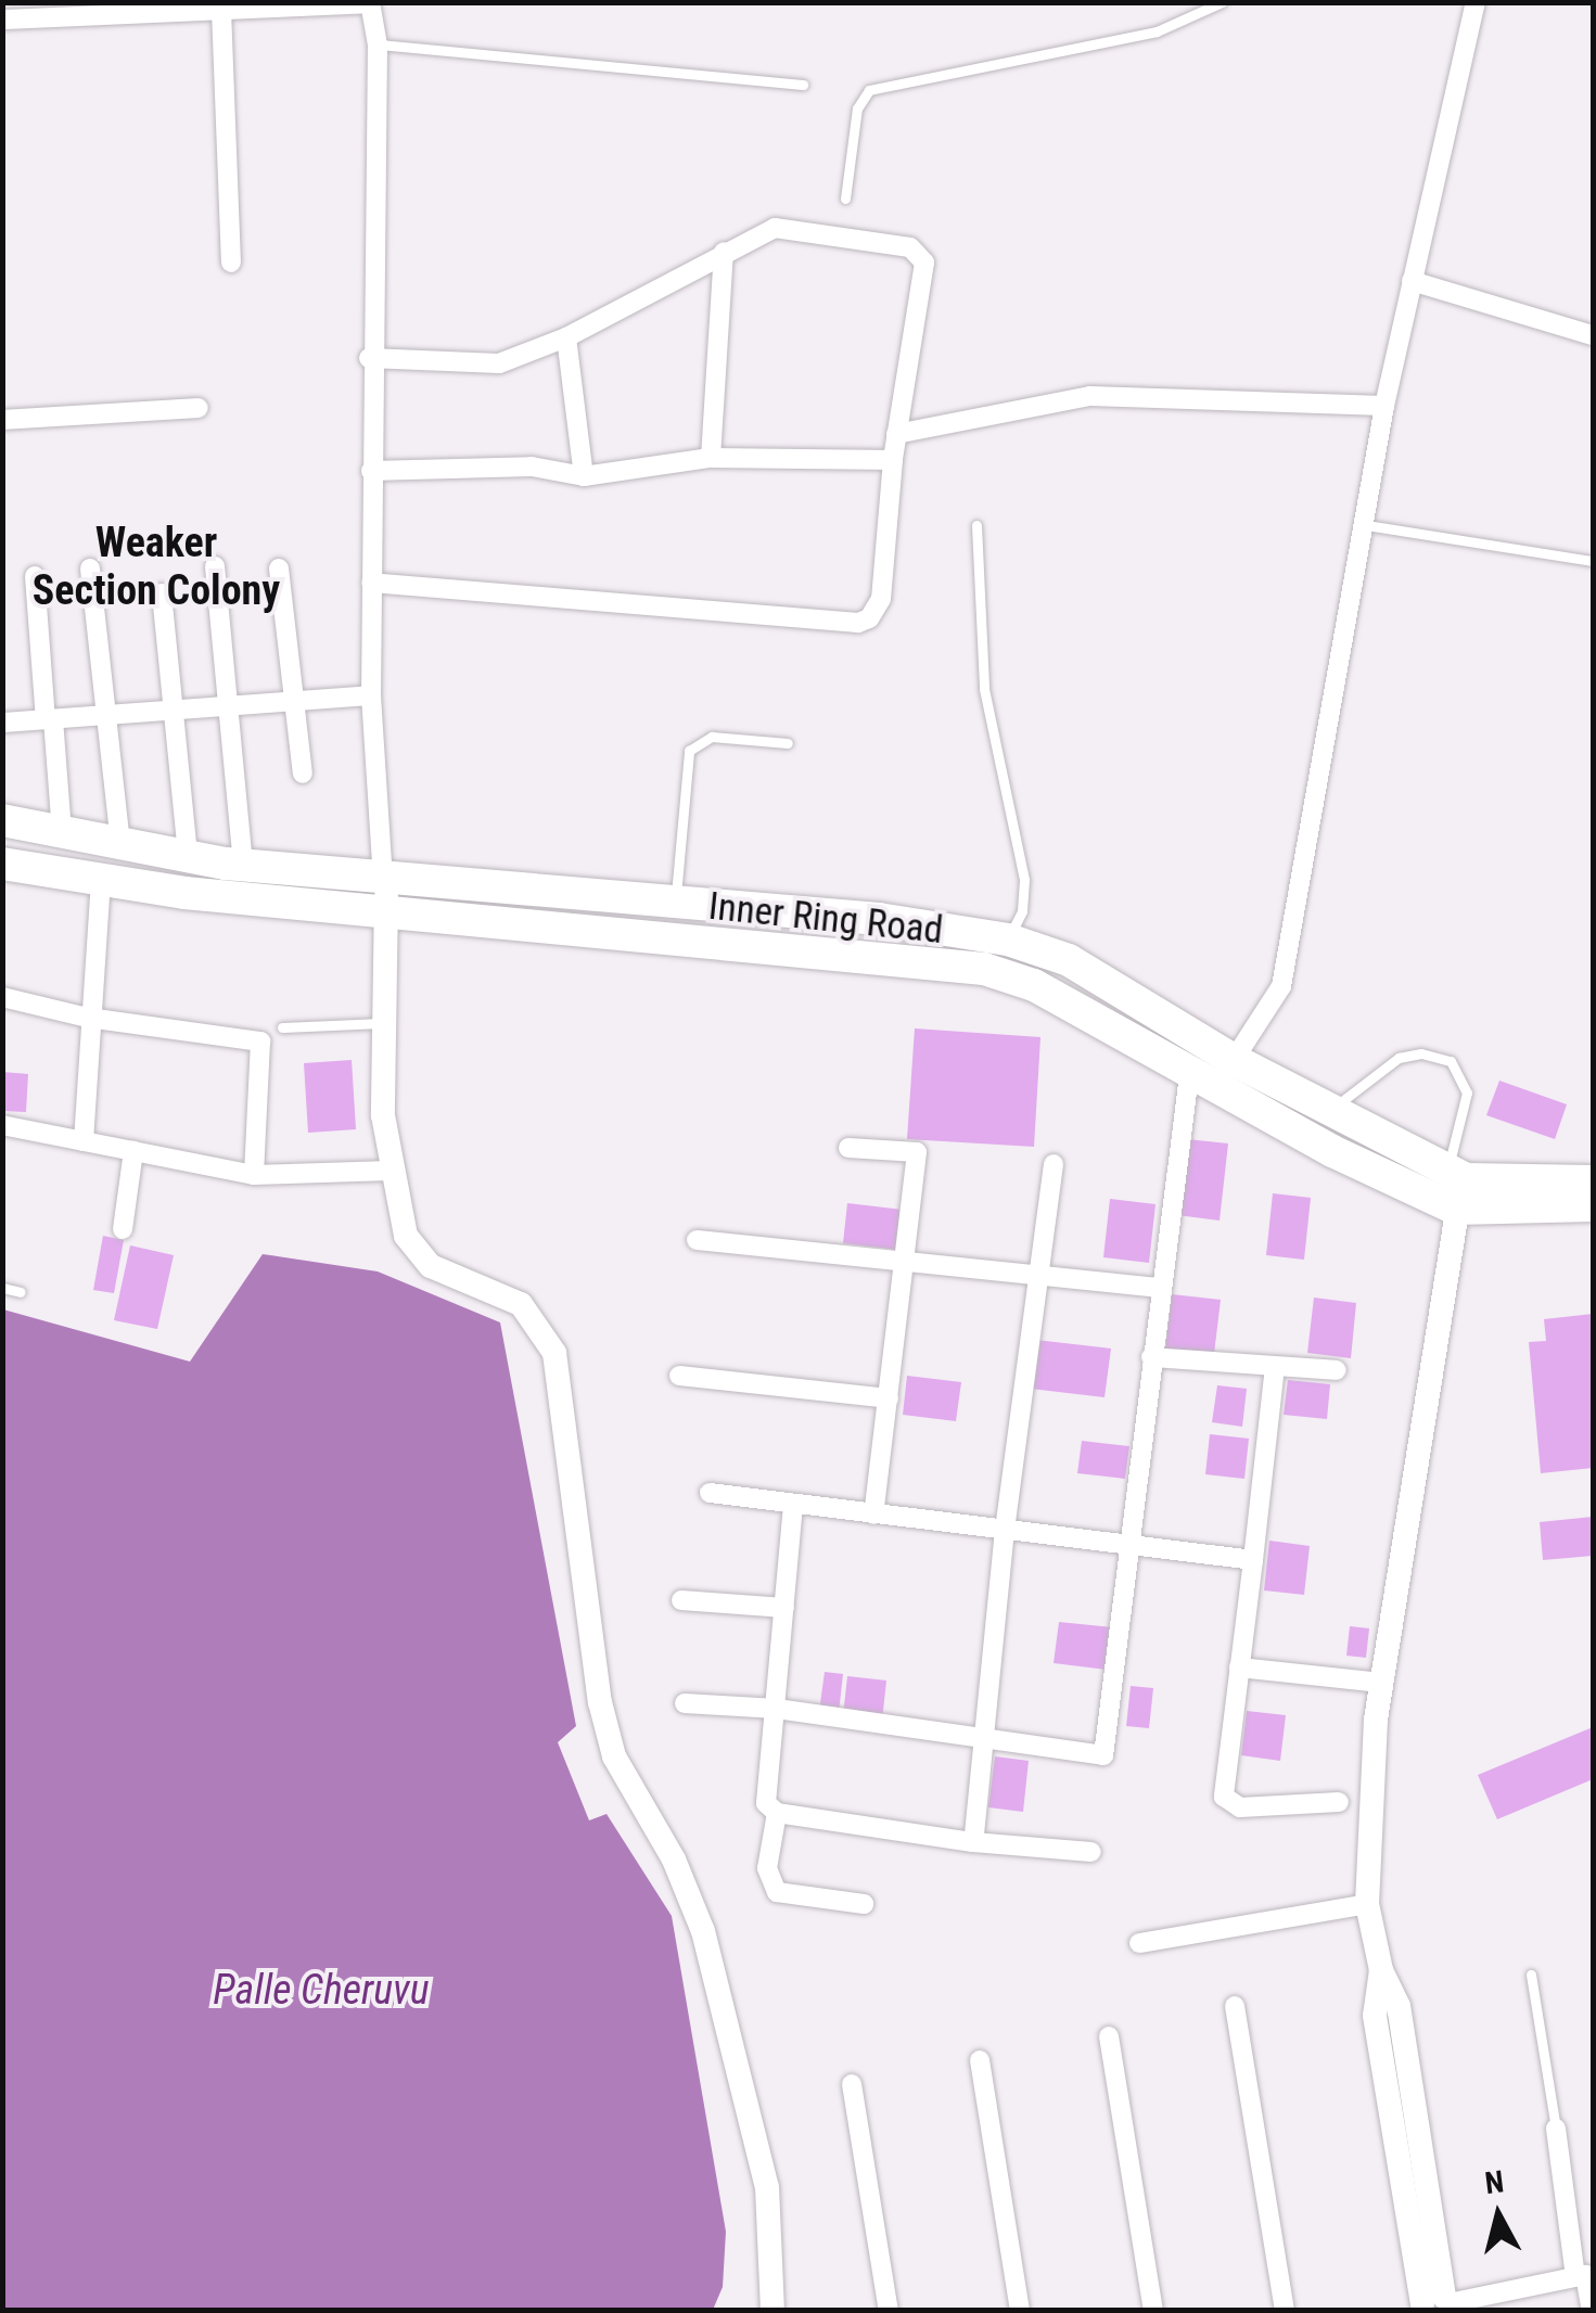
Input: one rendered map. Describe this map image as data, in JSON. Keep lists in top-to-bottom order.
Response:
{
  "streets": {
    "highway": ["Inner Ring Road"]
  },
  "districts": ["Weaker Section Colony"],
  "water": ["Palle Cheruvu"],
  "north": "top"
}
